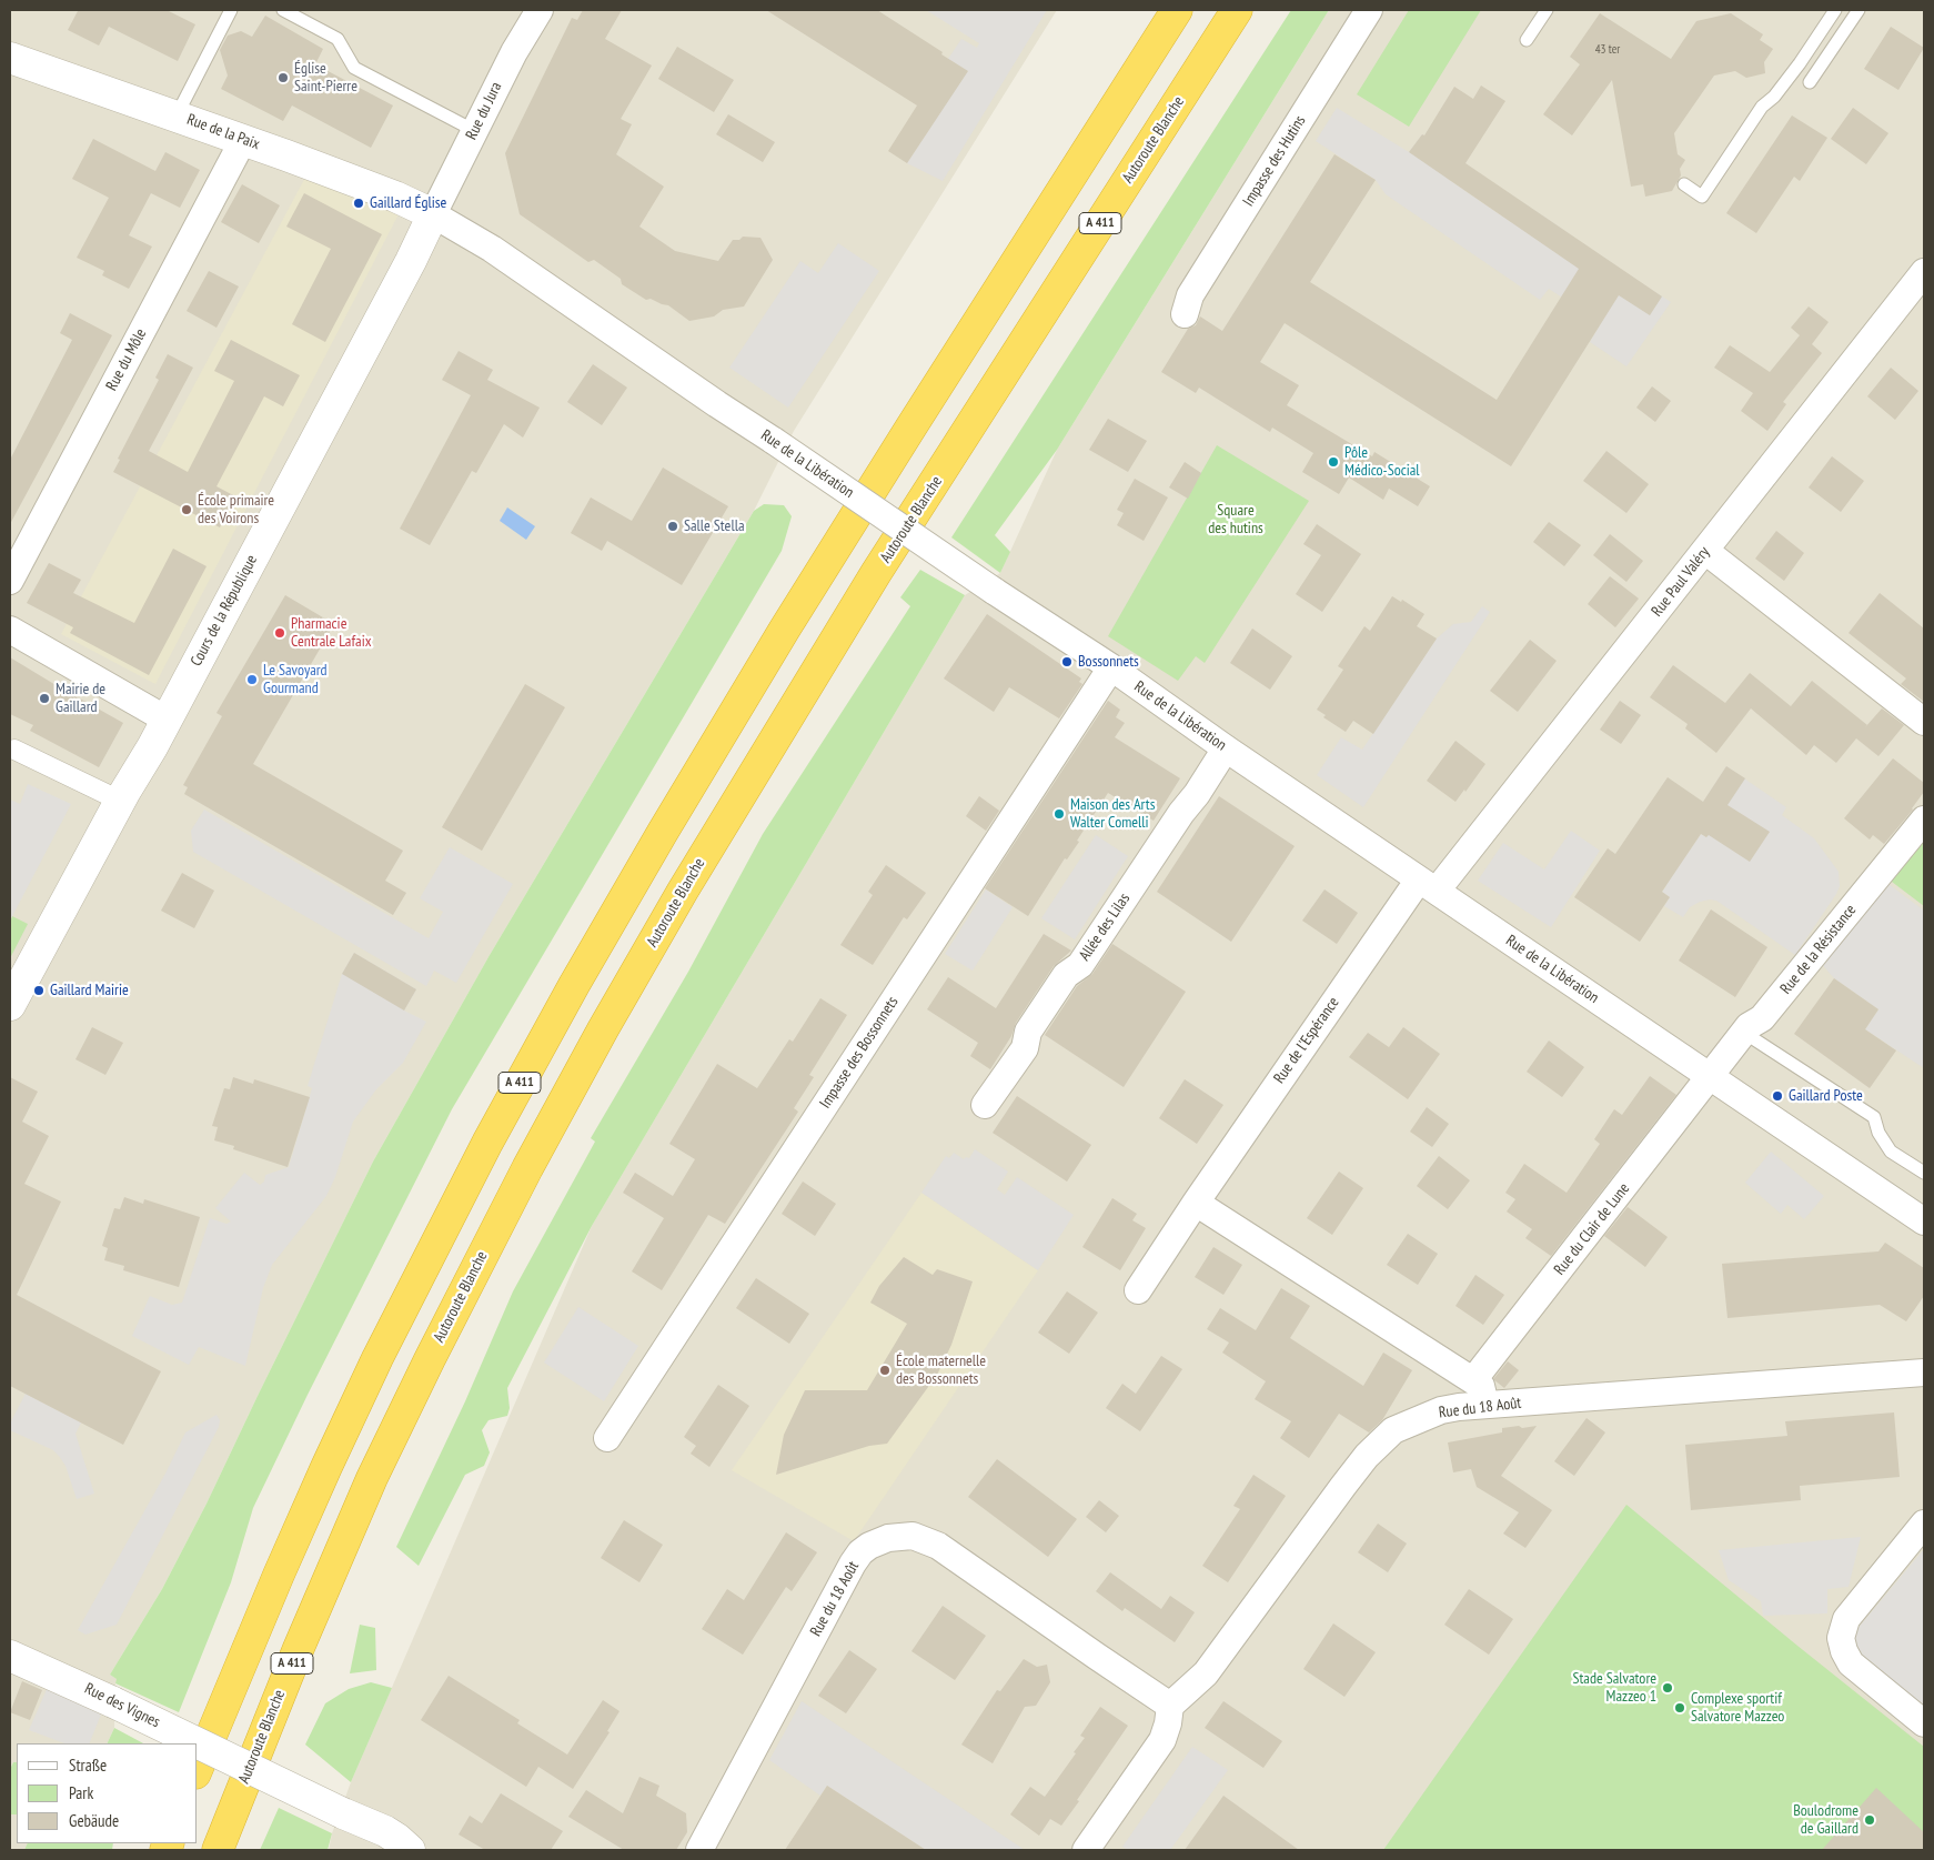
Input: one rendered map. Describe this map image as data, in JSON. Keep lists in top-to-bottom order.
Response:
{
  "streets": {
    "highway": ["Autoroute Blanche", "A 411"],
    "street": [
      "Rue du Jura",
      "Rue de la Paix",
      "Impasse des Hutins",
      "Rue du Môle",
      "Rue de la Libération",
      "Rue Paul Valéry",
      "Cours de la République",
      "Allée des Lilas",
      "Rue de la Résistance",
      "Rue de l'Espérance",
      "Impasse des Bossonnets",
      "Rue du Clair de Lune",
      "Rue du 18 Août",
      "Rue des Vignes"
    ]
  },
  "crossings": [
    ["Rue du Jura", "Rue de la Paix"],
    ["Rue du Jura", "Rue de la Libération"],
    ["Rue du Jura", "Cours de la République"],
    ["Rue de la Paix", "Rue du Môle"],
    ["Rue de la Paix", "Rue de la Libération"],
    ["Rue de la Paix", "Cours de la République"],
    ["Rue de la Libération", "Rue Paul Valéry"],
    ["Rue de la Libération", "Cours de la République"],
    ["Rue de la Libération", "Allée des Lilas"],
    ["Rue de la Libération", "Rue de la Résistance"],
    ["Rue de la Libération", "Rue de l'Espérance"],
    ["Rue de la Libération", "Impasse des Bossonnets"],
    ["Rue de la Libération", "Rue du Clair de Lune"],
    ["Rue Paul Valéry", "Rue de l'Espérance"],
    ["Rue de la Résistance", "Rue du Clair de Lune"]
  ],
  "parks": ["Square des hutins"],
  "places": [
    "Église Saint-Pierre",
    "Gaillard Église",
    "Pôle Médico-Social",
    "École primaire des Voirons",
    "Salle Stella",
    "Pharmacie Centrale Lafaix",
    "Bossonnets",
    "Le Savoyard Gourmand",
    "Mairie de Gaillard",
    "Maison des Arts Walter Comelli",
    "Gaillard Mairie",
    "Gaillard Poste",
    "École maternelle des Bossonnets",
    "Stade Salvatore Mazzeo 1",
    "Complexe sportif Salvatore Mazzeo",
    "Boulodrome de Gaillard"
  ],
  "house_numbers": ["43 ter"],
  "legend": ["Straße", "Park", "Gebäude"]
}
